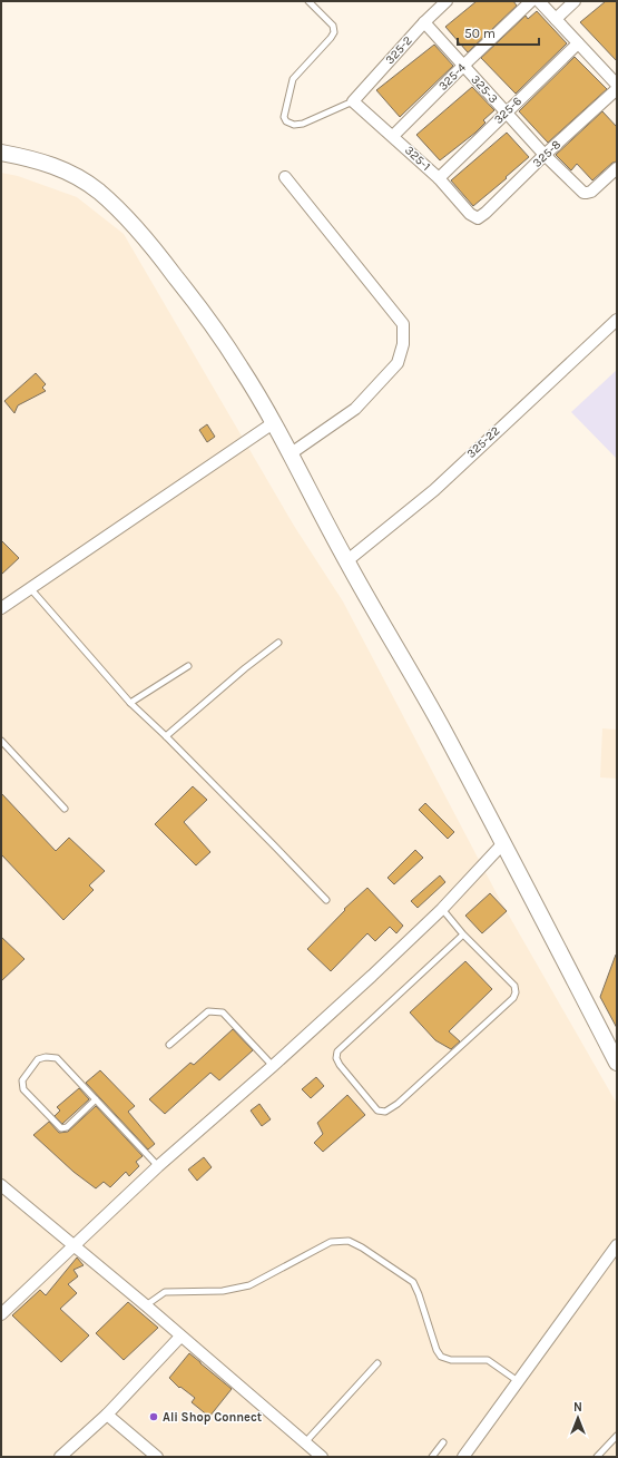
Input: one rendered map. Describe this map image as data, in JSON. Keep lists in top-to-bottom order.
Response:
{
  "streets": {
    "street": [
      "325-2",
      "325-4",
      "325-3",
      "325-6",
      "325-8",
      "325-1",
      "325-22"
    ]
  },
  "crossings": [
    ["325-2", "325-3"],
    ["325-2", "325-1"],
    ["325-4", "325-3"],
    ["325-4", "325-1"],
    ["325-3", "325-6"],
    ["325-3", "325-8"],
    ["325-6", "325-1"],
    ["325-8", "325-1"]
  ],
  "places": ["Ali Shop Connect"],
  "scale_bar": "50 m",
  "north": "top"
}
